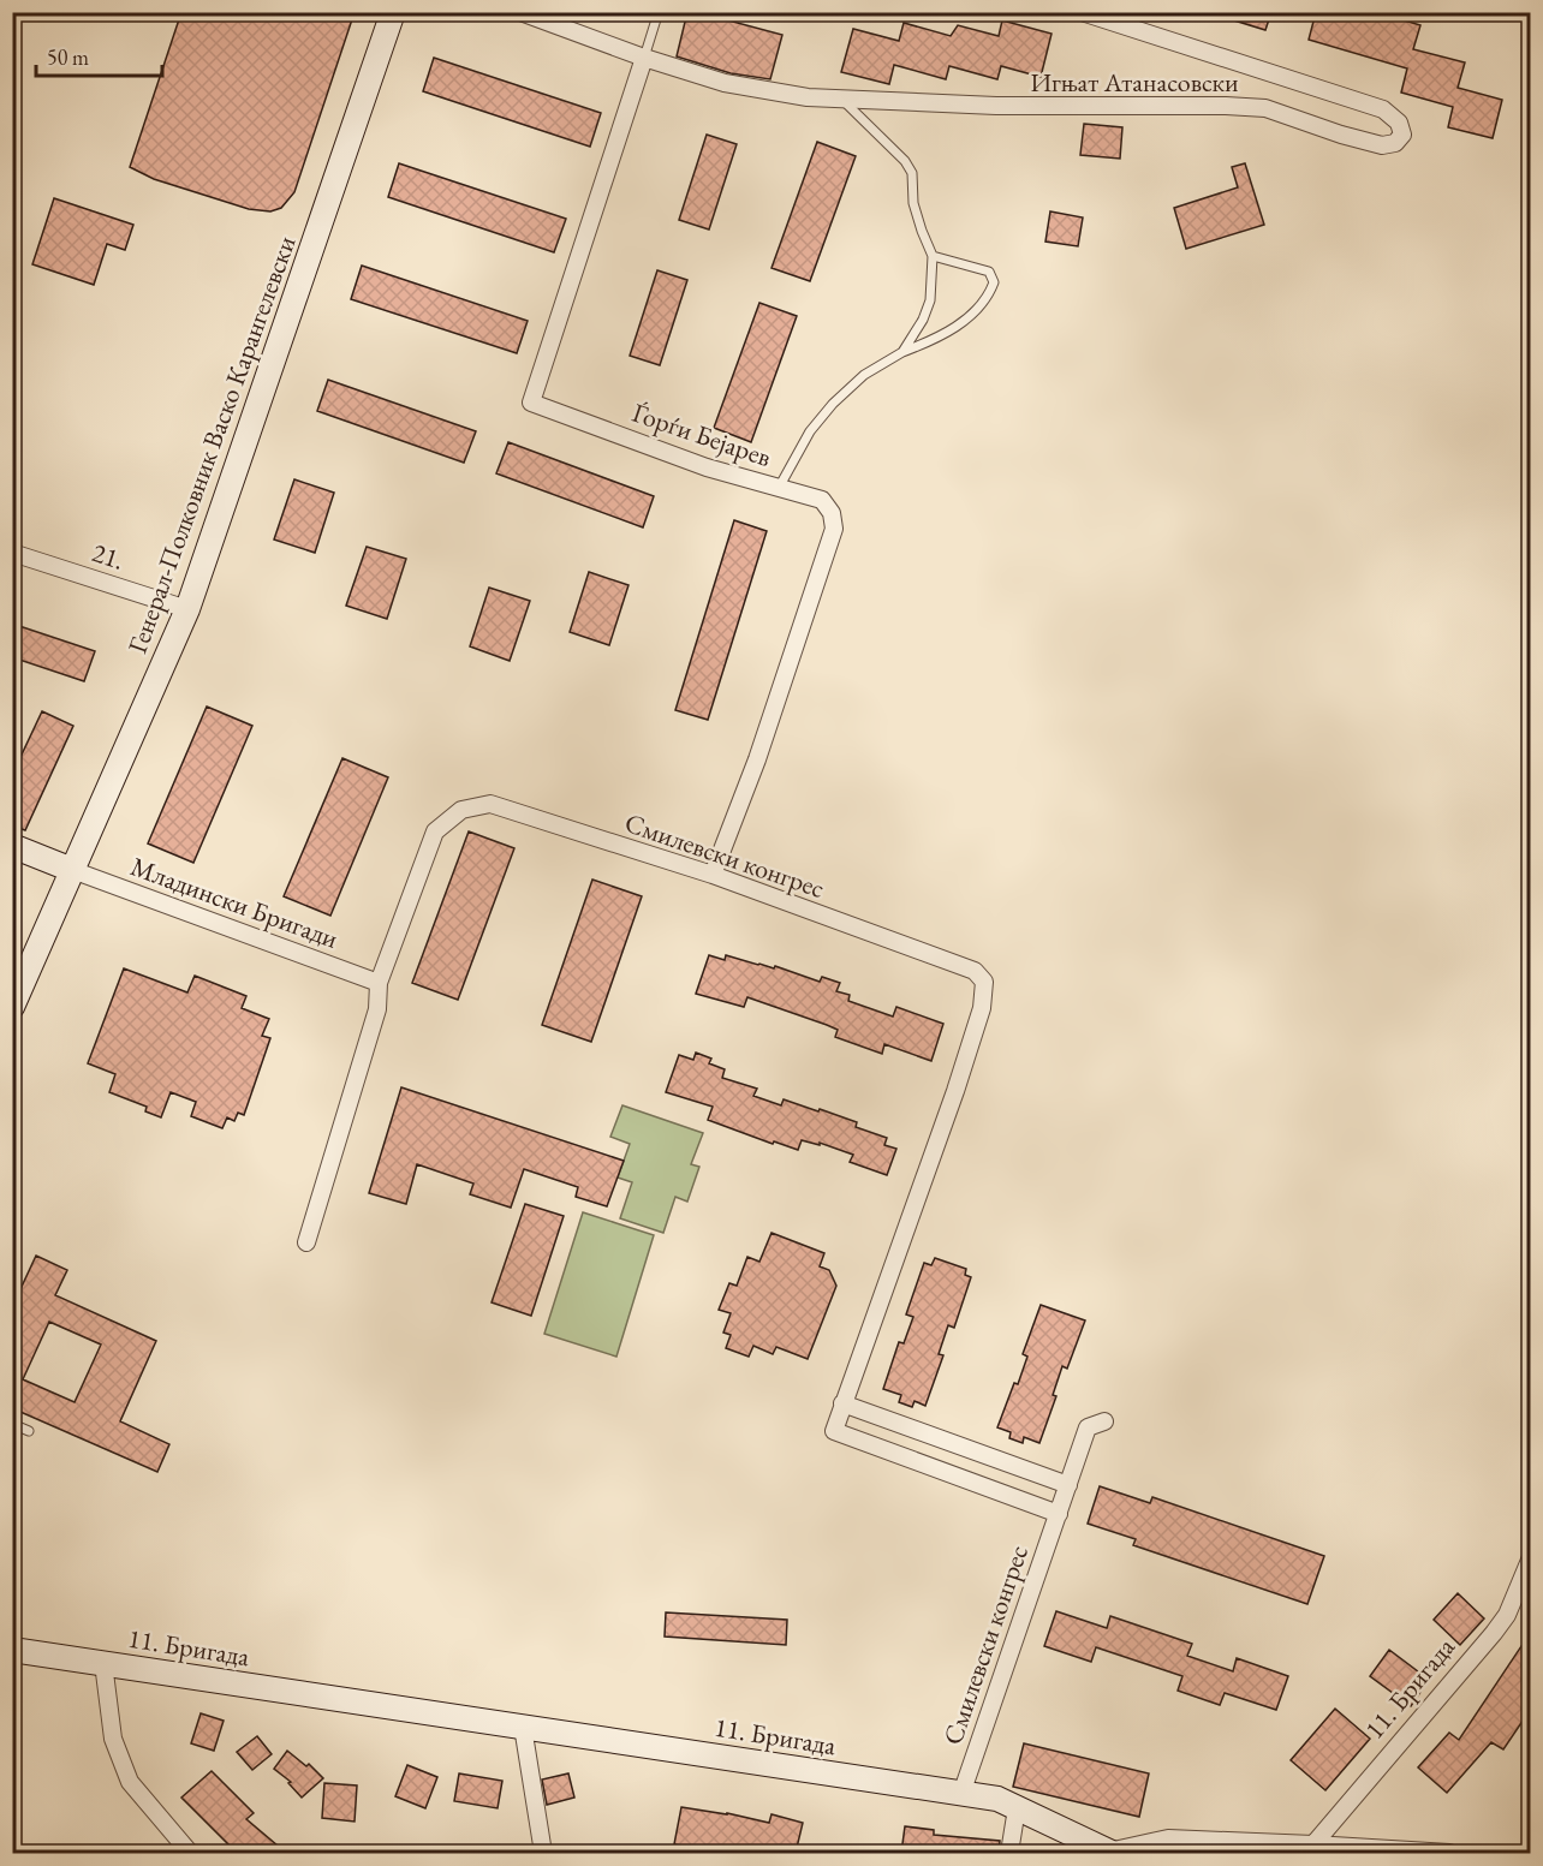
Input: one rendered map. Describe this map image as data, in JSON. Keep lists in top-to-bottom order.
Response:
{
  "streets": {
    "street": [
      "Игњат Атанасовски",
      "Ѓорѓи Бејарев",
      "Генерал-Полковник Васко Карангелевски",
      "21.",
      "Смилевски конгрес",
      "Младински Бригади",
      "11. Бригада"
    ]
  },
  "crossings": [
    ["Игњат Атанасовски", "Ѓорѓи Бејарев"],
    ["Ѓорѓи Бејарев", "Смилевски конгрес"],
    ["Генерал-Полковник Васко Карангелевски", "21."],
    ["Генерал-Полковник Васко Карангелевски", "Младински Бригади"],
    ["Смилевски конгрес", "Младински Бригади"],
    ["Смилевски конгрес", "11. Бригада"]
  ],
  "scale_bar": "50 m"
}
